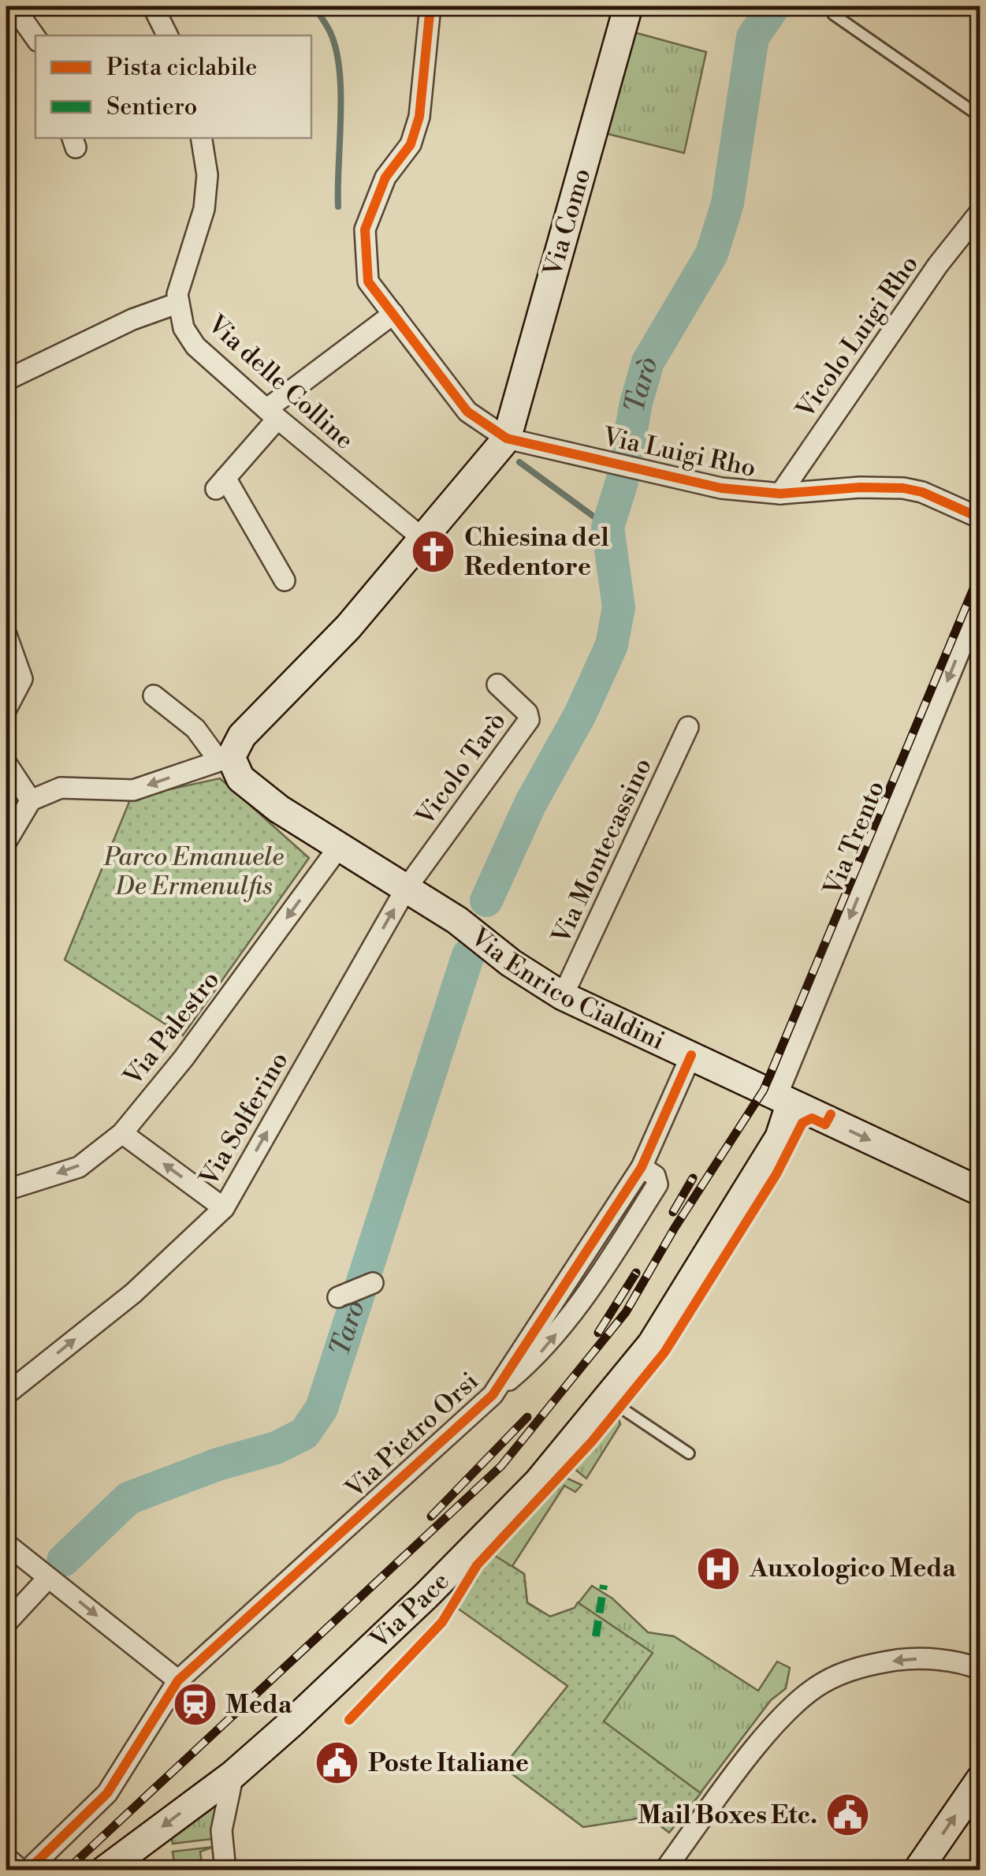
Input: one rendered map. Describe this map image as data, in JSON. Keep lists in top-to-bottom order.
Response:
{
  "streets": {
    "street": [
      "Via Como",
      "Vicolo Luigi Rho",
      "Via delle Colline",
      "Via Luigi Rho",
      "Vicolo Tarò",
      "Via Trento",
      "Via Montecassino",
      "Via Enrico Cialdini",
      "Via Palestro",
      "Via Solferino",
      "Via Pietro Orsi",
      "Via Pace"
    ]
  },
  "crossings": [
    ["Via Como", "Via Luigi Rho"],
    ["Vicolo Luigi Rho", "Via Luigi Rho"],
    ["Vicolo Tarò", "Via Enrico Cialdini"],
    ["Vicolo Tarò", "Via Solferino"],
    ["Via Trento", "Via Enrico Cialdini"],
    ["Via Trento", "Via Pace"],
    ["Via Montecassino", "Via Enrico Cialdini"],
    ["Via Enrico Cialdini", "Via Palestro"],
    ["Via Enrico Cialdini", "Via Solferino"],
    ["Via Enrico Cialdini", "Via Pietro Orsi"],
    ["Via Enrico Cialdini", "Via Pace"]
  ],
  "one_way": ["Via Trento", "Via Palestro", "Via Solferino"],
  "water": ["Tarò"],
  "parks": ["Parco Emanuele De Ermenulfis"],
  "places": {
    "church": ["Chiesina del Redentore"],
    "hospital": ["Auxologico Meda"],
    "station": ["Meda"],
    "public building": ["Poste Italiane", "Mail Boxes Etc."]
  },
  "legend": ["Pista ciclabile", "Sentiero"]
}
